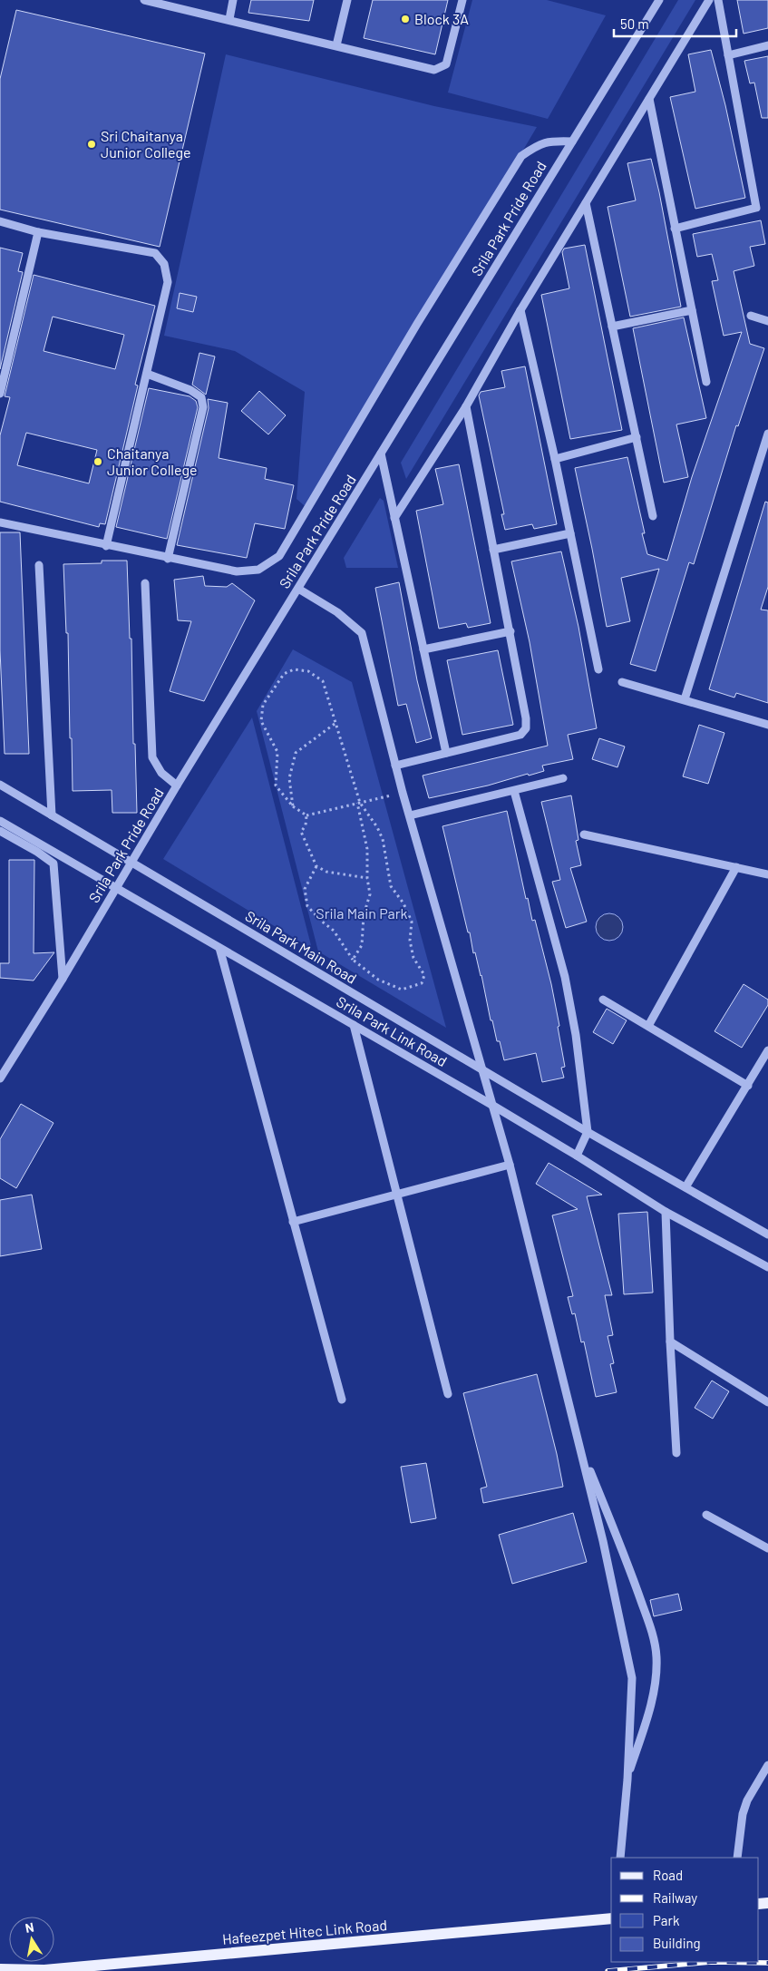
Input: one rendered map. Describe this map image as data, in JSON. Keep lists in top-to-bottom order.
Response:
{
  "streets": {
    "main road": ["Hafeezpet Hitec Link Road"],
    "street": ["Srila Park Pride Road", "Srila Park Main Road", "Srila Park Link Road"]
  },
  "crossings": [
    ["Srila Park Pride Road", "Srila Park Main Road"],
    ["Srila Park Pride Road", "Srila Park Link Road"]
  ],
  "parks": ["Srila Main Park"],
  "places": ["Block 3A", "Sri Chaitanya Junior College", "Chaitanya Junior College"],
  "legend": [
    "Road",
    "Railway",
    "Park",
    "Building"
  ],
  "scale_bar": "50 m",
  "north": "top"
}
